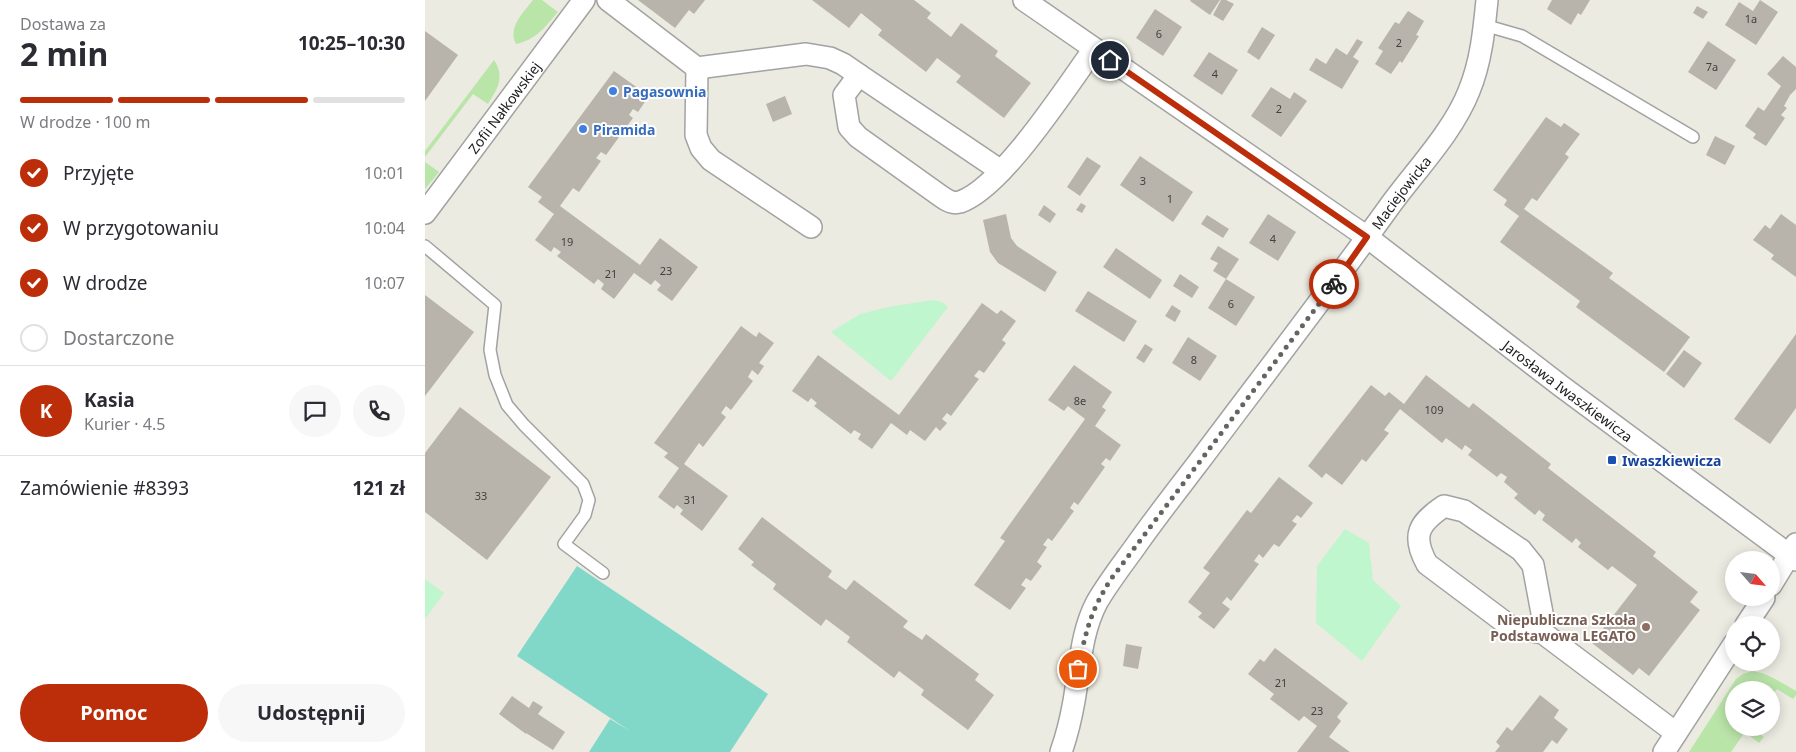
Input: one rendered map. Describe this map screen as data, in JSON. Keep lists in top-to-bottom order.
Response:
{
  "streets": {
    "street": ["Zofii Nałkowskiej", "Maciejowicka", "Jarosława Iwaszkiewicza"]
  },
  "crossings": [
    ["Maciejowicka", "Jarosława Iwaszkiewicza"]
  ],
  "places": {
    "other": ["Pagasownia", "Piramida", "Niepubliczna Szkoła Podstawowa LEGATO"],
    "transit": ["Iwaszkiewicza"]
  },
  "house_numbers": [
    "1a",
    "6",
    "2",
    "7a",
    "4",
    "2",
    "3",
    "1",
    "4",
    "19",
    "23",
    "21",
    "6",
    "8",
    "8e",
    "109",
    "33",
    "31",
    "21",
    "23"
  ],
  "north": "bottom right",
  "page": {
    "heading": ["2 min", "Dostawa za", "10:25–10:30"],
    "panel": [
      "Kasia",
      "Kurier · 4.5",
      "Zamówienie #8393",
      "121 zł"
    ],
    "bar": "W drodze · 100 m",
    "list": [
      ["Przyjęte", "10:01"],
      ["W przygotowaniu", "10:04"],
      ["W drodze", "10:07"],
      "Dostarczone"
    ],
    "round": "K",
    "buttons": ["Pomoc", "Udostępnij"]
  }
}
